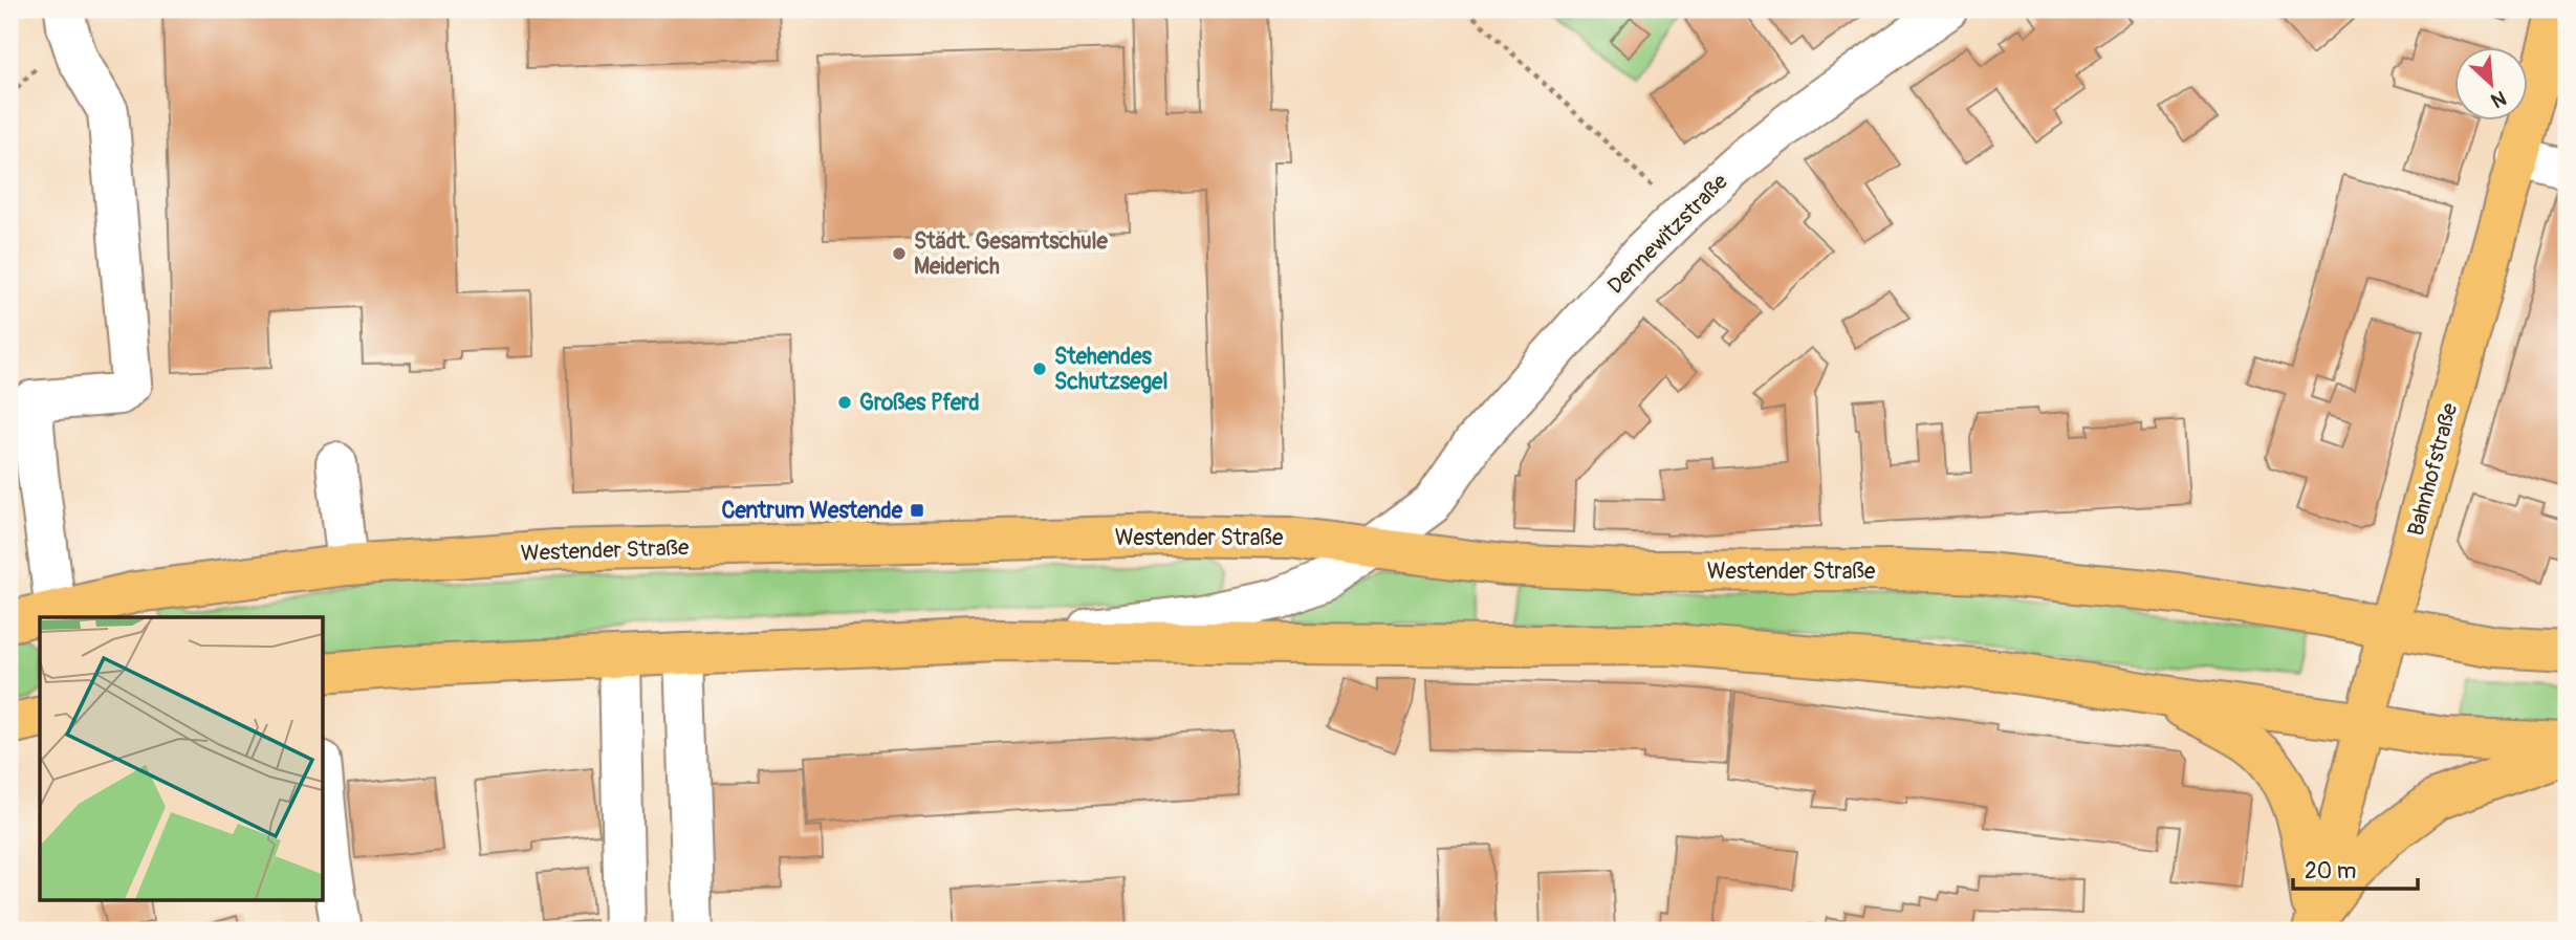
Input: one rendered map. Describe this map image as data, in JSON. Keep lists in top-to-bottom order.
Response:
{
  "streets": {
    "main road": ["Bahnhofstraße", "Westender Straße"],
    "street": ["Dennewitzstraße"]
  },
  "crossings": [
    ["Dennewitzstraße", "Westender Straße"],
    ["Bahnhofstraße", "Westender Straße"]
  ],
  "places": {
    "other": ["Städt. Gesamtschule Meiderich", "Stehendes Schutzsegel", "Großes Pferd"],
    "transit": ["Centrum Westende"]
  },
  "scale_bar": "20 m",
  "north": "bottom right"
}
